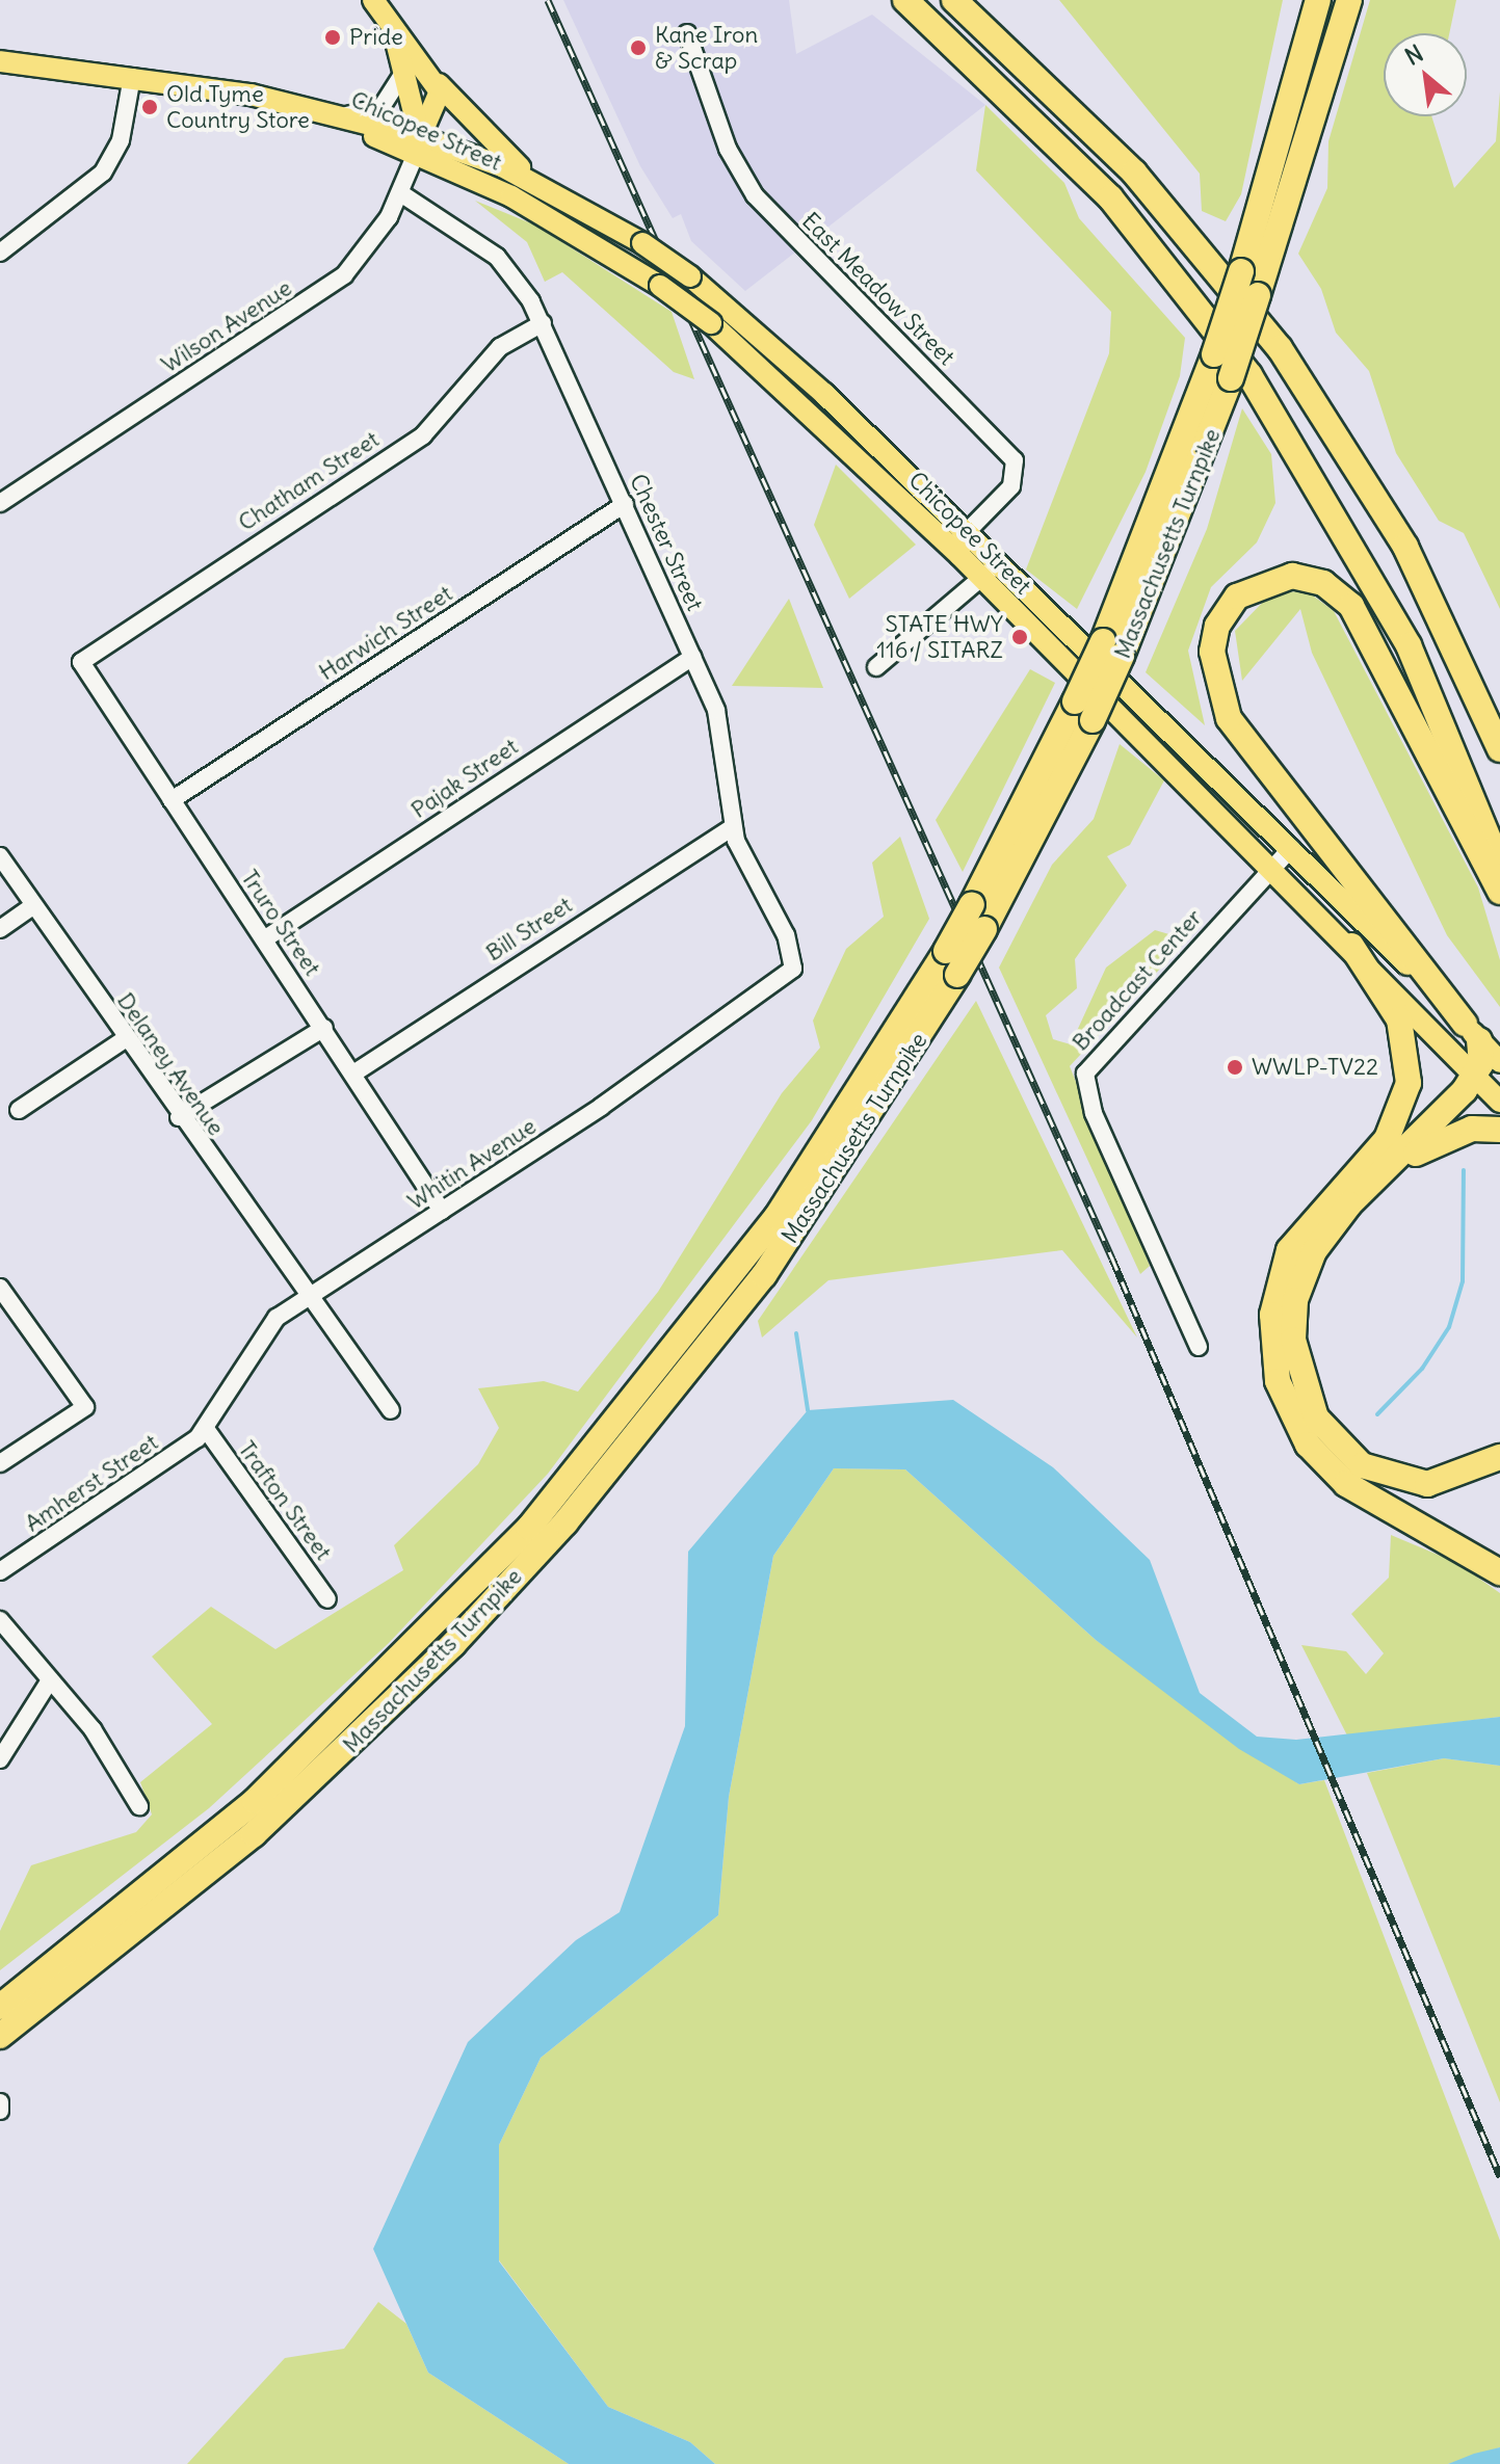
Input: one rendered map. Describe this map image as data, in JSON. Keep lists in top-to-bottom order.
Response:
{
  "streets": {
    "highway": ["Massachusetts Turnpike"],
    "main road": ["Chicopee Street"],
    "street": [
      "East Meadow Street",
      "Wilson Avenue",
      "Chatham Street",
      "Chester Street",
      "Harwich Street",
      "Pajak Street",
      "Truro Street",
      "Bill Street",
      "Broadcast Center",
      "Delaney Avenue",
      "Whitin Avenue",
      "Amherst Street",
      "Trafton Street"
    ]
  },
  "crossings": [
    ["Chicopee Street", "East Meadow Street"],
    ["Chicopee Street", "Wilson Avenue"],
    ["Chicopee Street", "Broadcast Center"],
    ["Wilson Avenue", "Chester Street"],
    ["Chatham Street", "Chester Street"],
    ["Chatham Street", "Truro Street"],
    ["Chester Street", "Harwich Street"],
    ["Chester Street", "Pajak Street"],
    ["Chester Street", "Bill Street"],
    ["Chester Street", "Whitin Avenue"],
    ["Harwich Street", "Truro Street"],
    ["Pajak Street", "Truro Street"],
    ["Truro Street", "Bill Street"],
    ["Truro Street", "Whitin Avenue"],
    ["Delaney Avenue", "Whitin Avenue"],
    ["Whitin Avenue", "Amherst Street"],
    ["Whitin Avenue", "Trafton Street"],
    ["Amherst Street", "Trafton Street"]
  ],
  "places": [
    "Pride",
    "Kane Iron & Scrap",
    "Old Tyme Country Store",
    "STATE HWY 116 / SITARZ",
    "WWLP-TV22"
  ],
  "north": "top left"
}
